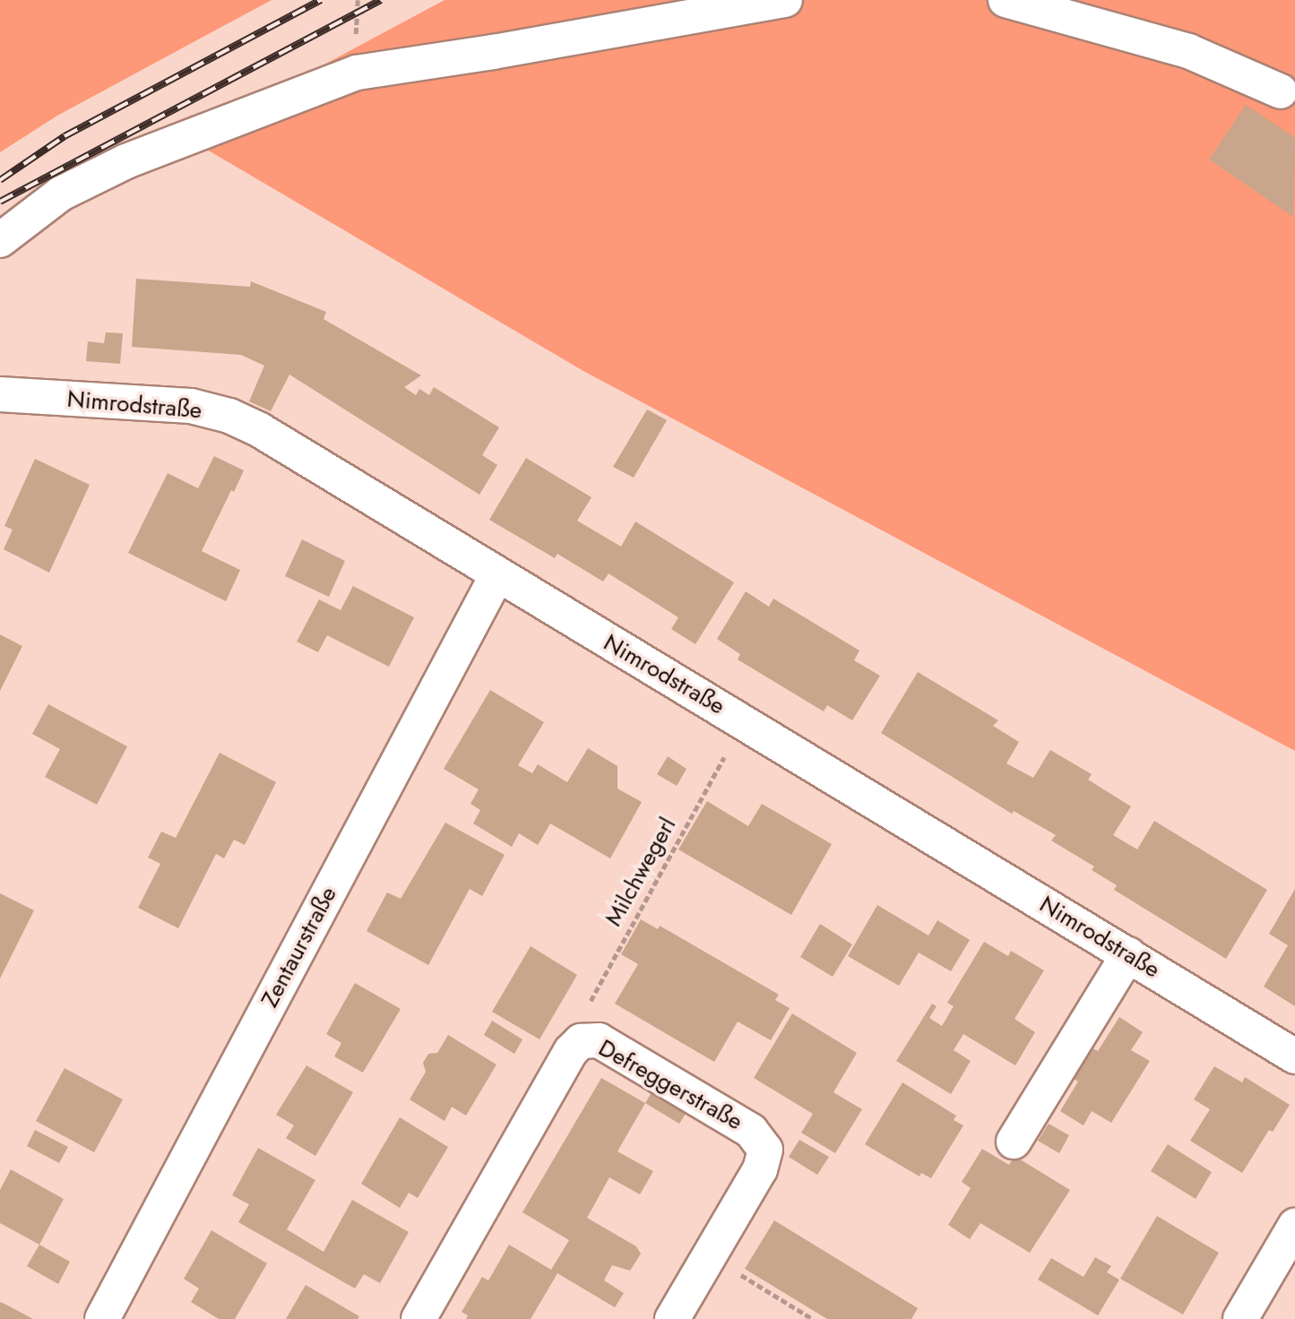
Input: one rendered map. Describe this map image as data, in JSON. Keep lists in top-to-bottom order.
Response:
{
  "streets": {
    "street": ["Nimrodstraße", "Zentaurstraße", "Defreggerstraße"],
    "path": ["Milchwegerl"]
  },
  "crossings": [
    ["Nimrodstraße", "Milchwegerl"],
    ["Nimrodstraße", "Zentaurstraße"],
    ["Milchwegerl", "Defreggerstraße"]
  ]
}
